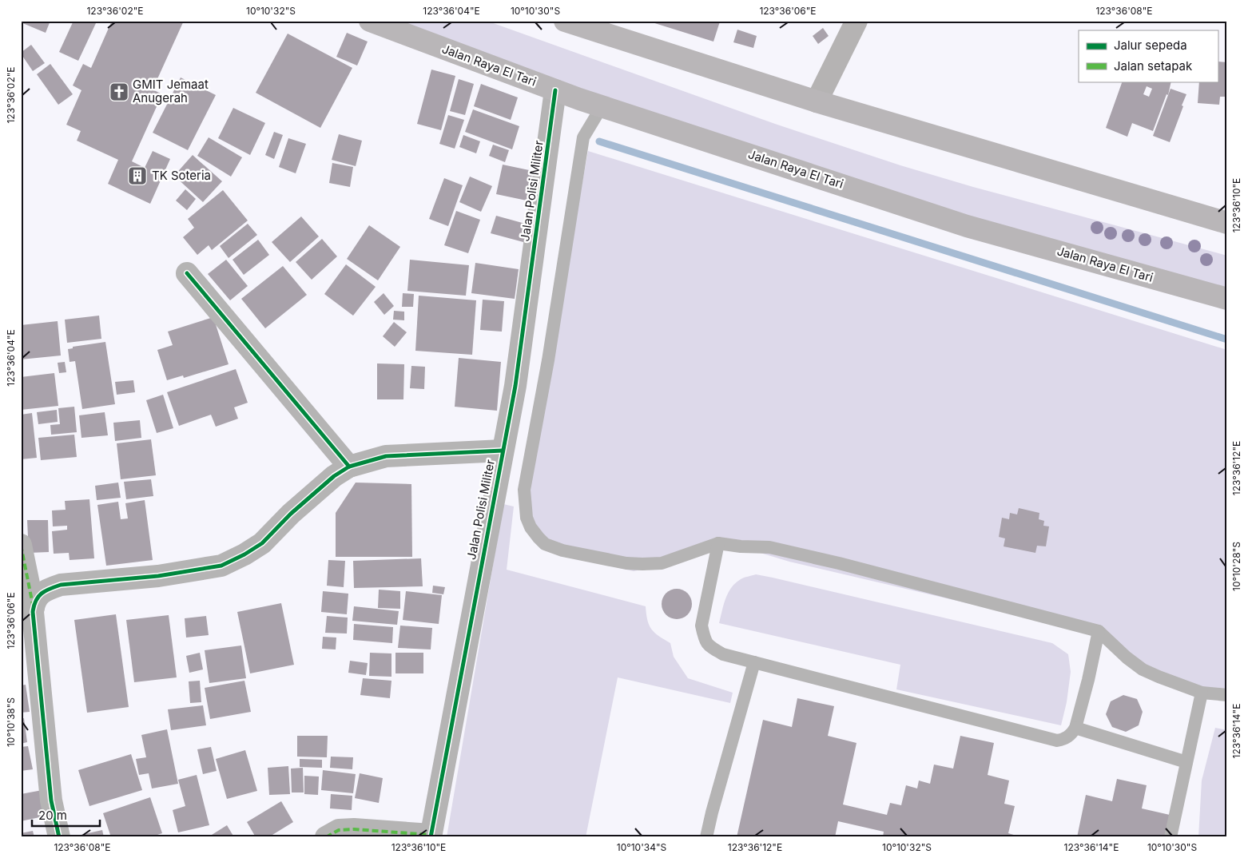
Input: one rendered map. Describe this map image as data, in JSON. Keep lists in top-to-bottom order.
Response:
{
  "streets": {
    "main road": ["Jalan Raya El Tari"],
    "street": ["Jalan Polisi Militer"]
  },
  "crossings": [
    ["Jalan Raya El Tari", "Jalan Polisi Militer"]
  ],
  "places": {
    "church": ["GMIT Jemaat Anugerah"],
    "building": ["TK Soteria"]
  },
  "legend": ["Jalur sepeda", "Jalan setapak"],
  "scale_bar": "20 m",
  "coordinates": [
    "123°36'02\"E",
    "10°10'32\"S",
    "123°36'04\"E",
    "10°10'30\"S",
    "123°36'06\"E",
    "123°36'08\"E",
    "123°36'10\"E",
    "123°36'12\"E",
    "10°10'28\"S",
    "10°10'38\"S",
    "123°36'14\"E",
    "10°10'34\"S"
  ]
}
